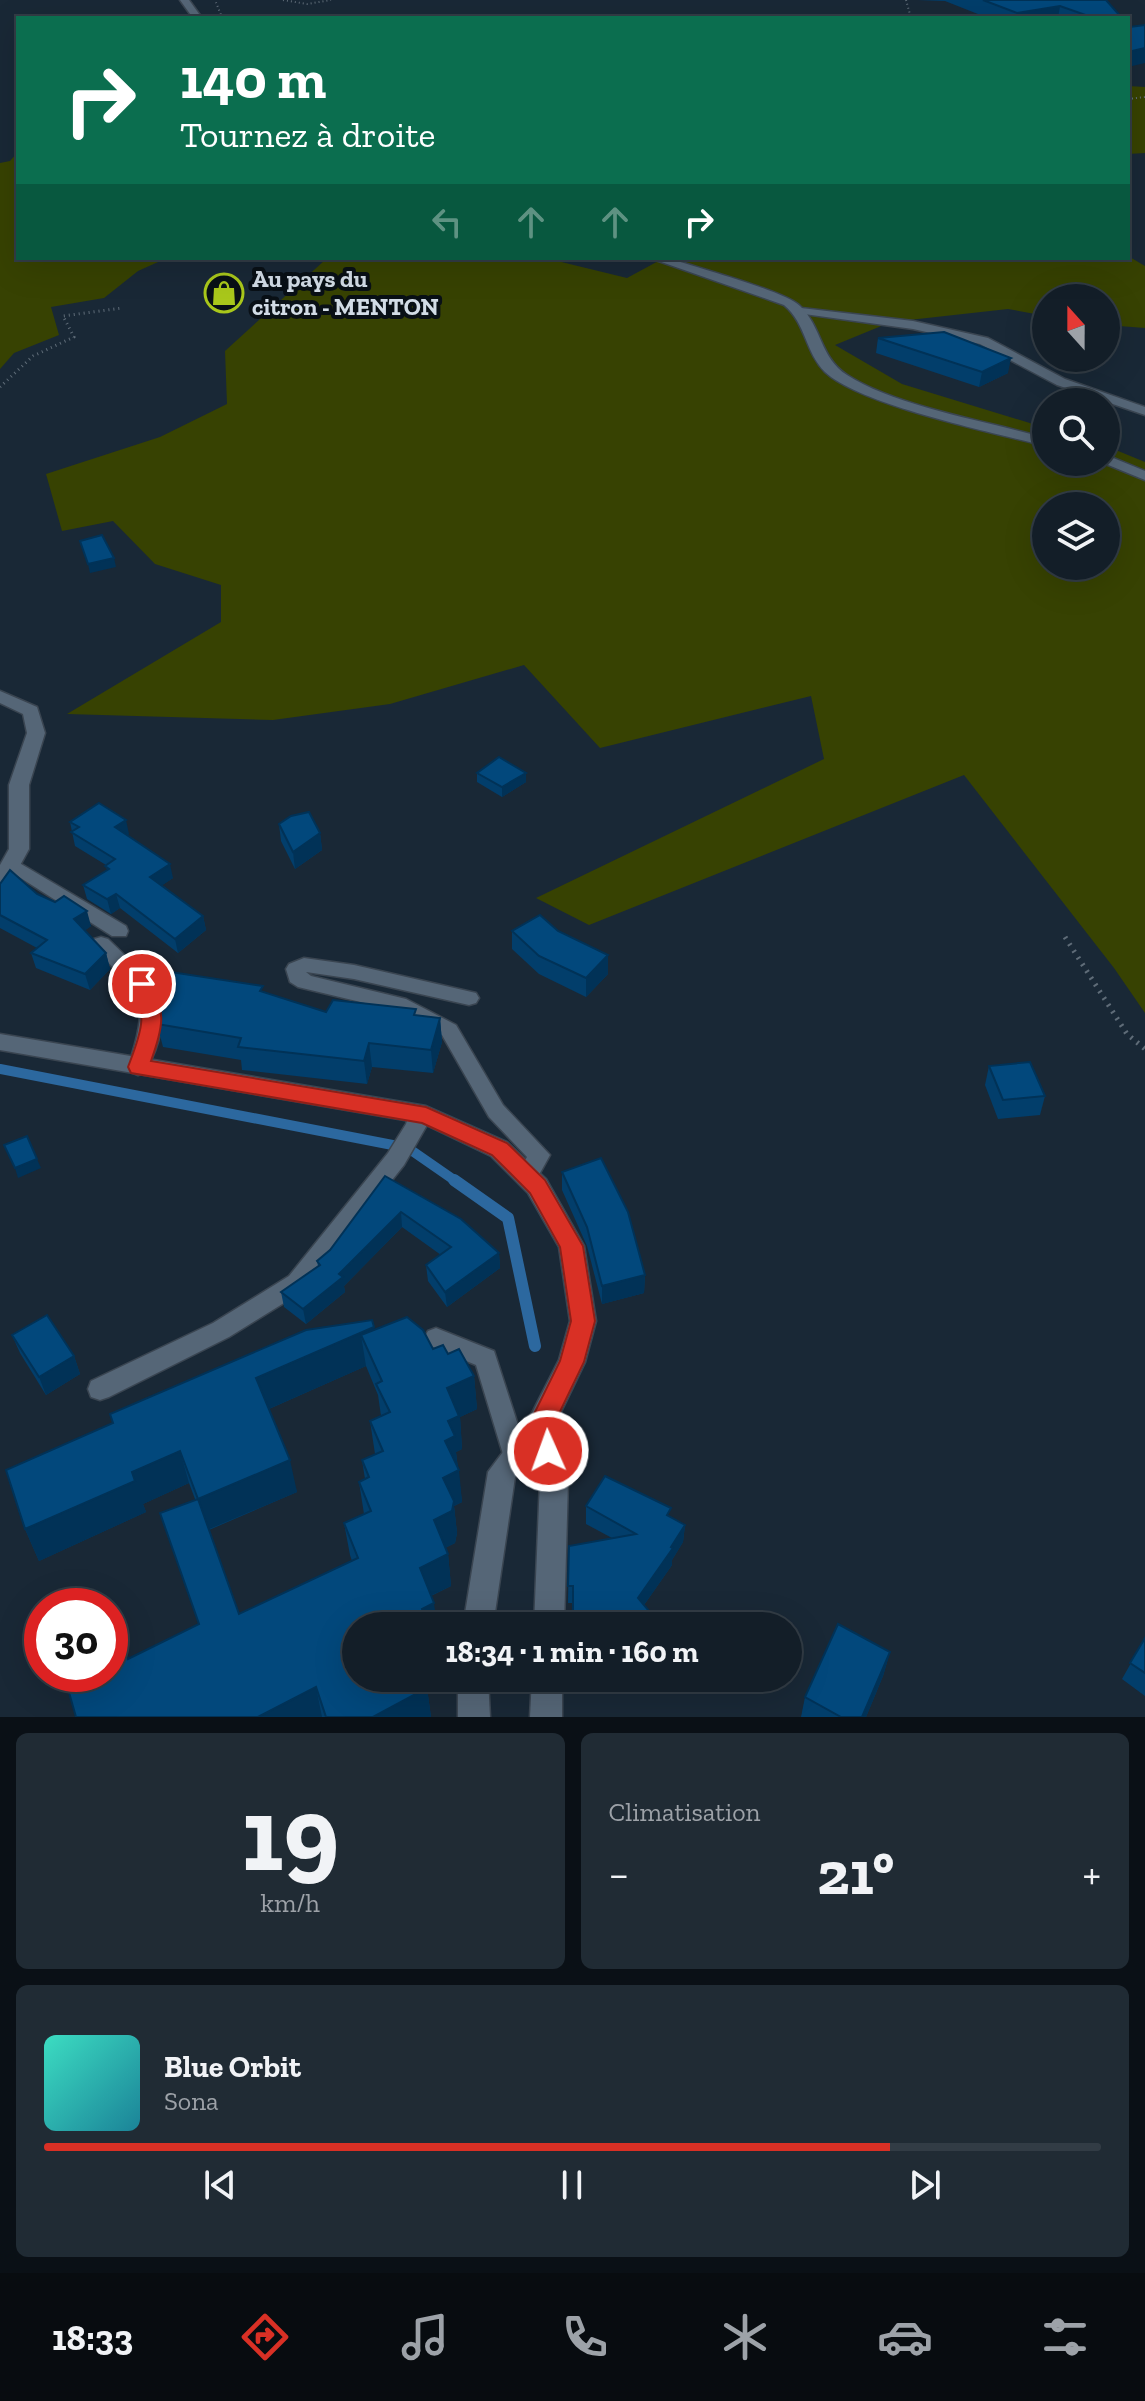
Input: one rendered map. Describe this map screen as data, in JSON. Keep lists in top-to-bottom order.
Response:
{
  "places": {
    "shop": ["Au pays du citron - MENTON"]
  },
  "north": "top",
  "page": {
    "turn": ["140 m", "Tournez à droite"],
    "limit": "30",
    "trip": "18:34 · 1 min · 160 m",
    "tile": [
      ["19", "km/h"],
      "Climatisation"
    ],
    "heat": ["−", "21°", "+"],
    "song": ["Blue Orbit", "Sona"],
    "tabs": "18:33"
  }
}
